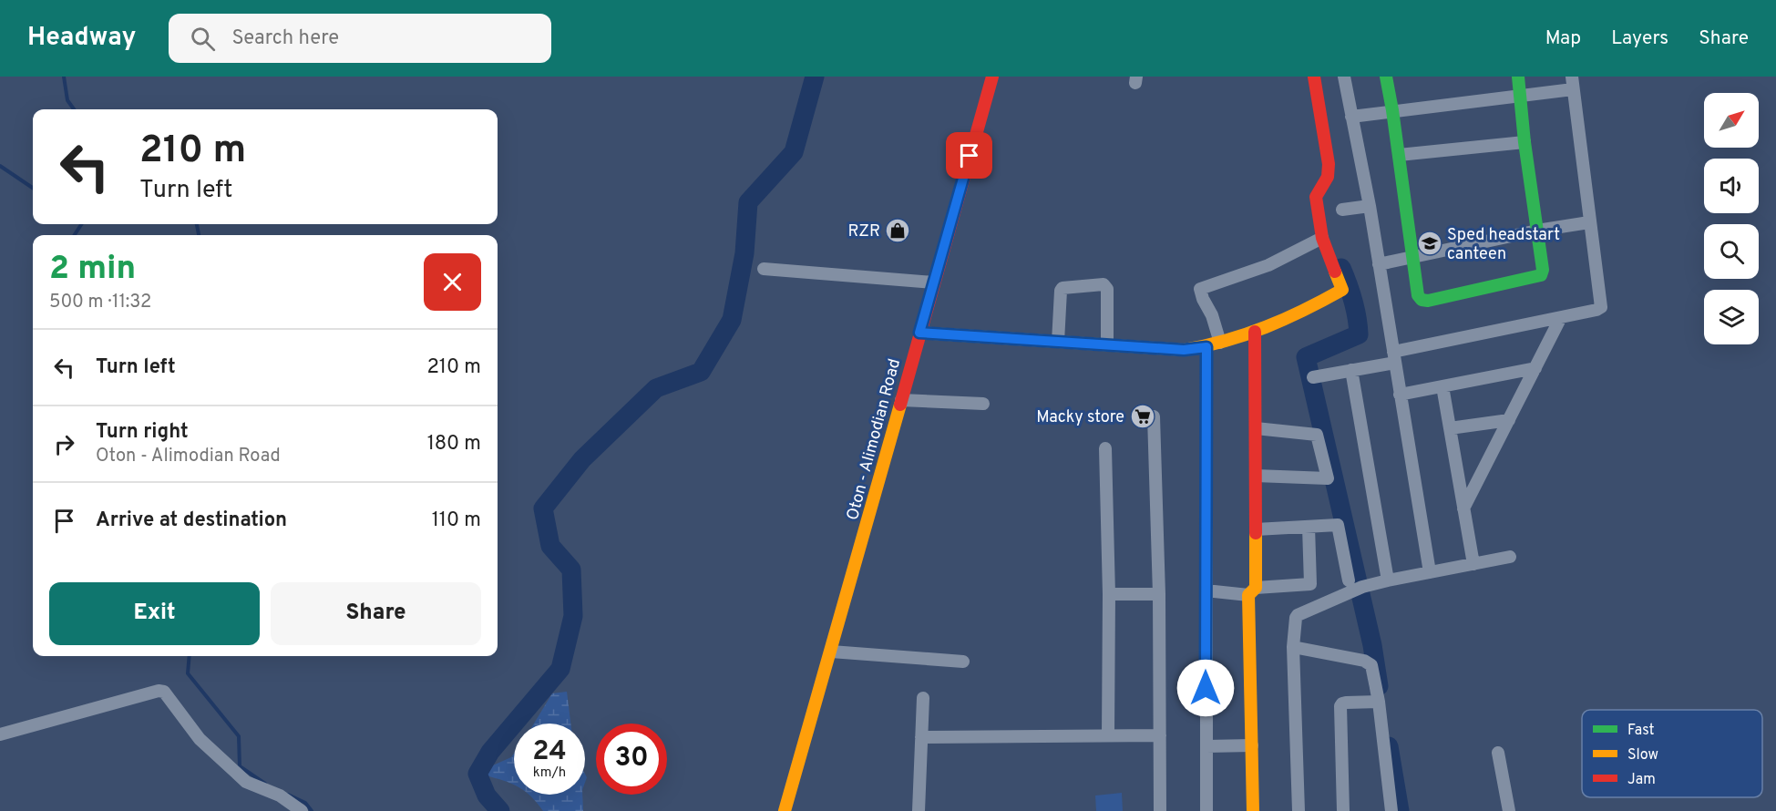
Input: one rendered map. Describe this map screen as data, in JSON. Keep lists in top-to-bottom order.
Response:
{
  "streets": {
    "street": ["Oton - Alimodian Road"]
  },
  "places": {
    "shop": ["RZR"],
    "school or university": ["Sped headstart canteen"],
    "supermarket": ["Macky store"]
  },
  "legend": ["Fast", "Slow", "Jam"],
  "north": "top right",
  "page": {
    "header": "Headway",
    "search": "Search here",
    "nav": ["Map", "Layers", "Share"],
    "turn": ["210 m", "Turn left"],
    "heading": ["2 min", "500 m · 11:32"],
    "list": [
      {
        "name": "Turn left",
        "value": "210 m"
      },
      {
        "name": "Turn right",
        "note": "Oton - Alimodian Road",
        "value": "180 m"
      },
      {
        "name": "Arrive at destination",
        "value": "110 m"
      }
    ],
    "buttons": ["Exit", "Share"],
    "speed": "24 km/h",
    "limit": "30"
  }
}
